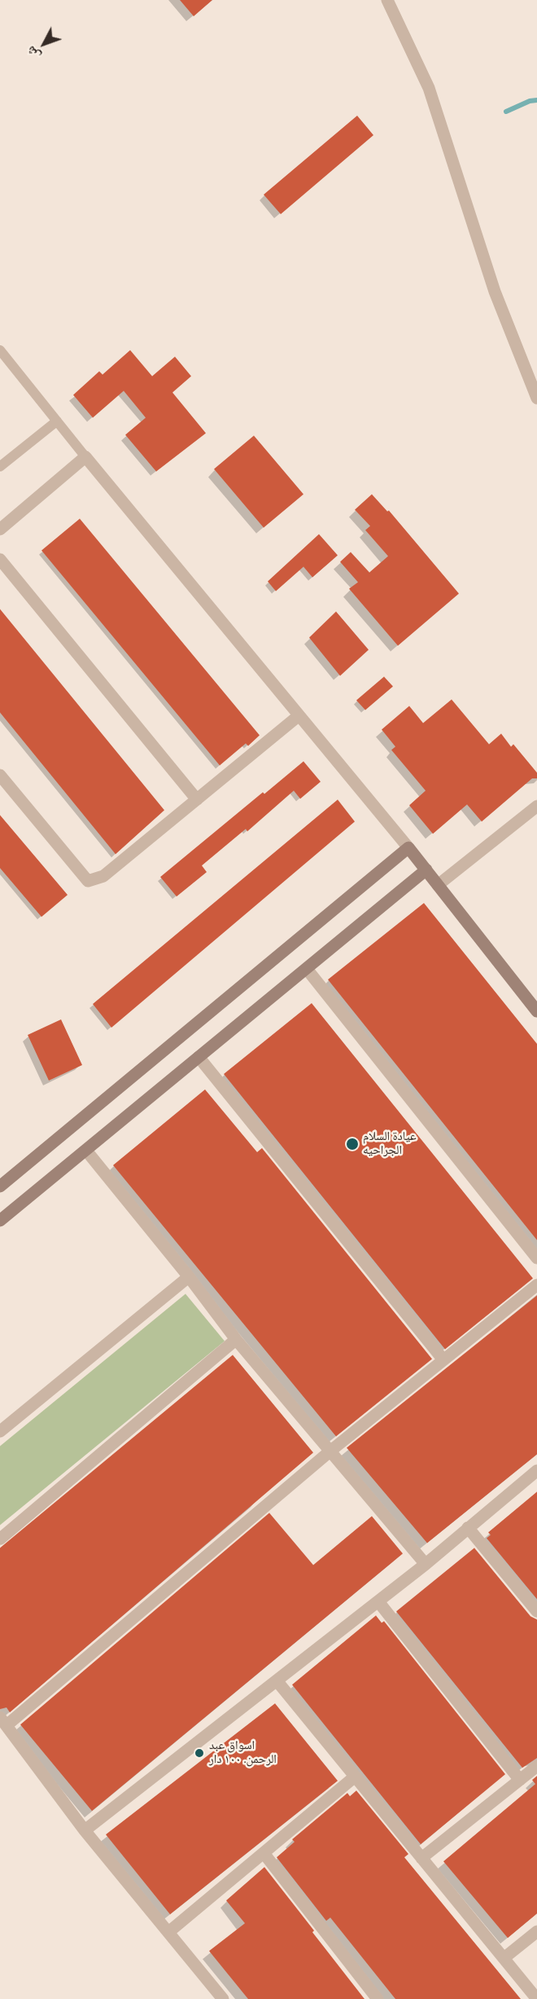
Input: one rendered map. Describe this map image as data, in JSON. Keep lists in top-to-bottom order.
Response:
{
  "places": ["عيادة السلام الجراحيه", "اسواق عبد الرحمن. ١٠٠ دار"],
  "north": "bottom left"
}
